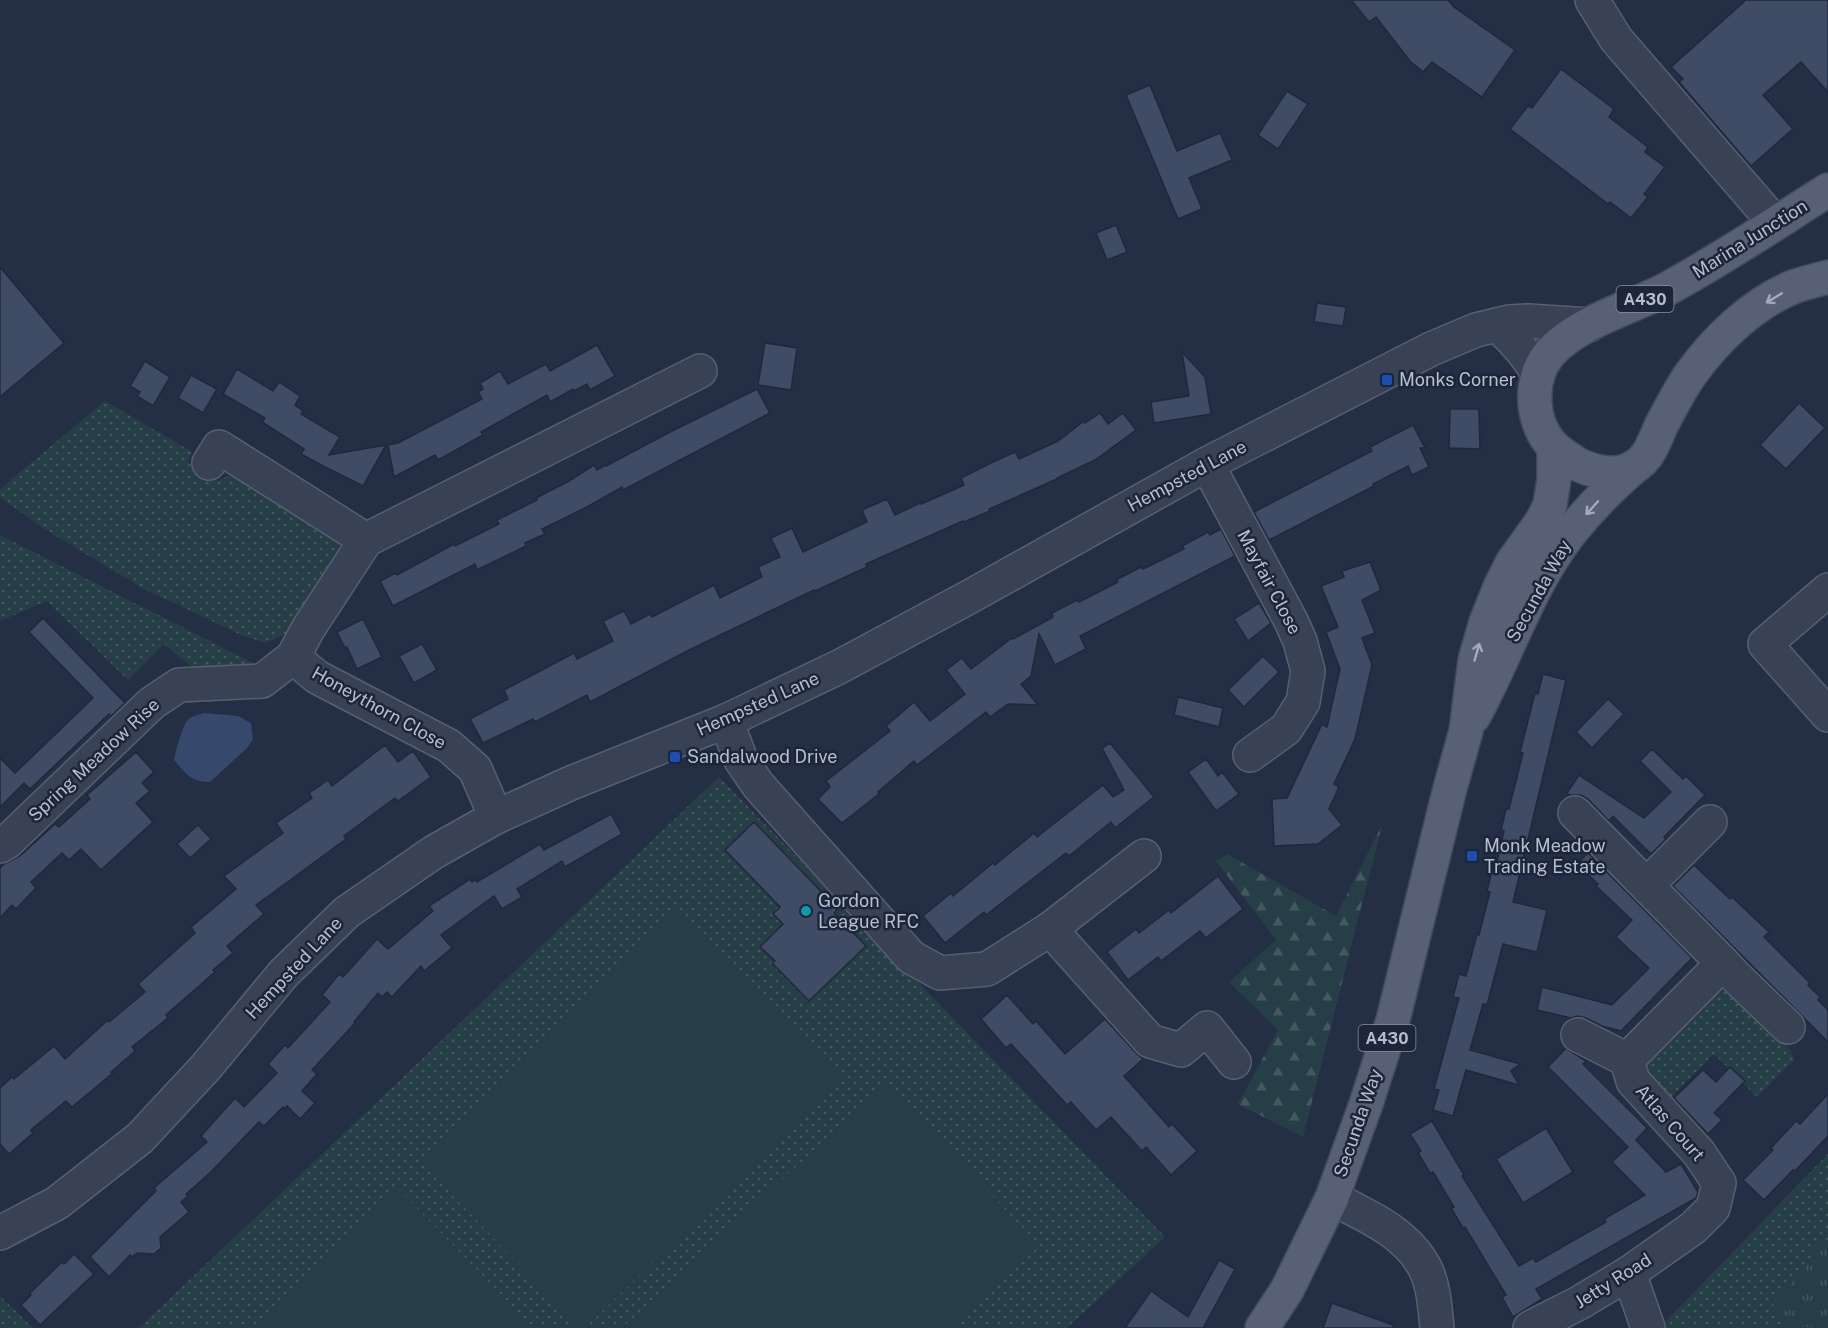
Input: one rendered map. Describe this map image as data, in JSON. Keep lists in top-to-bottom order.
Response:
{
  "streets": {
    "main road": ["Marina Junction", "A430", "Secunda Way"],
    "street": [
      "Hempsted Lane",
      "Mayfair Close",
      "Honeythorn Close",
      "Spring Meadow Rise",
      "Atlas Court",
      "Jetty Road"
    ]
  },
  "crossings": [
    ["Marina Junction", "A430"],
    ["Marina Junction", "Hempsted Lane"],
    ["Marina Junction", "Secunda Way"],
    ["A430", "Secunda Way"],
    ["Hempsted Lane", "Mayfair Close"],
    ["Hempsted Lane", "Honeythorn Close"],
    ["Honeythorn Close", "Spring Meadow Rise"],
    ["Atlas Court", "Jetty Road"]
  ],
  "places": {
    "transit": ["Monks Corner", "Sandalwood Drive", "Monk Meadow Trading Estate"],
    "other": ["Gordon League RFC"]
  }
}
